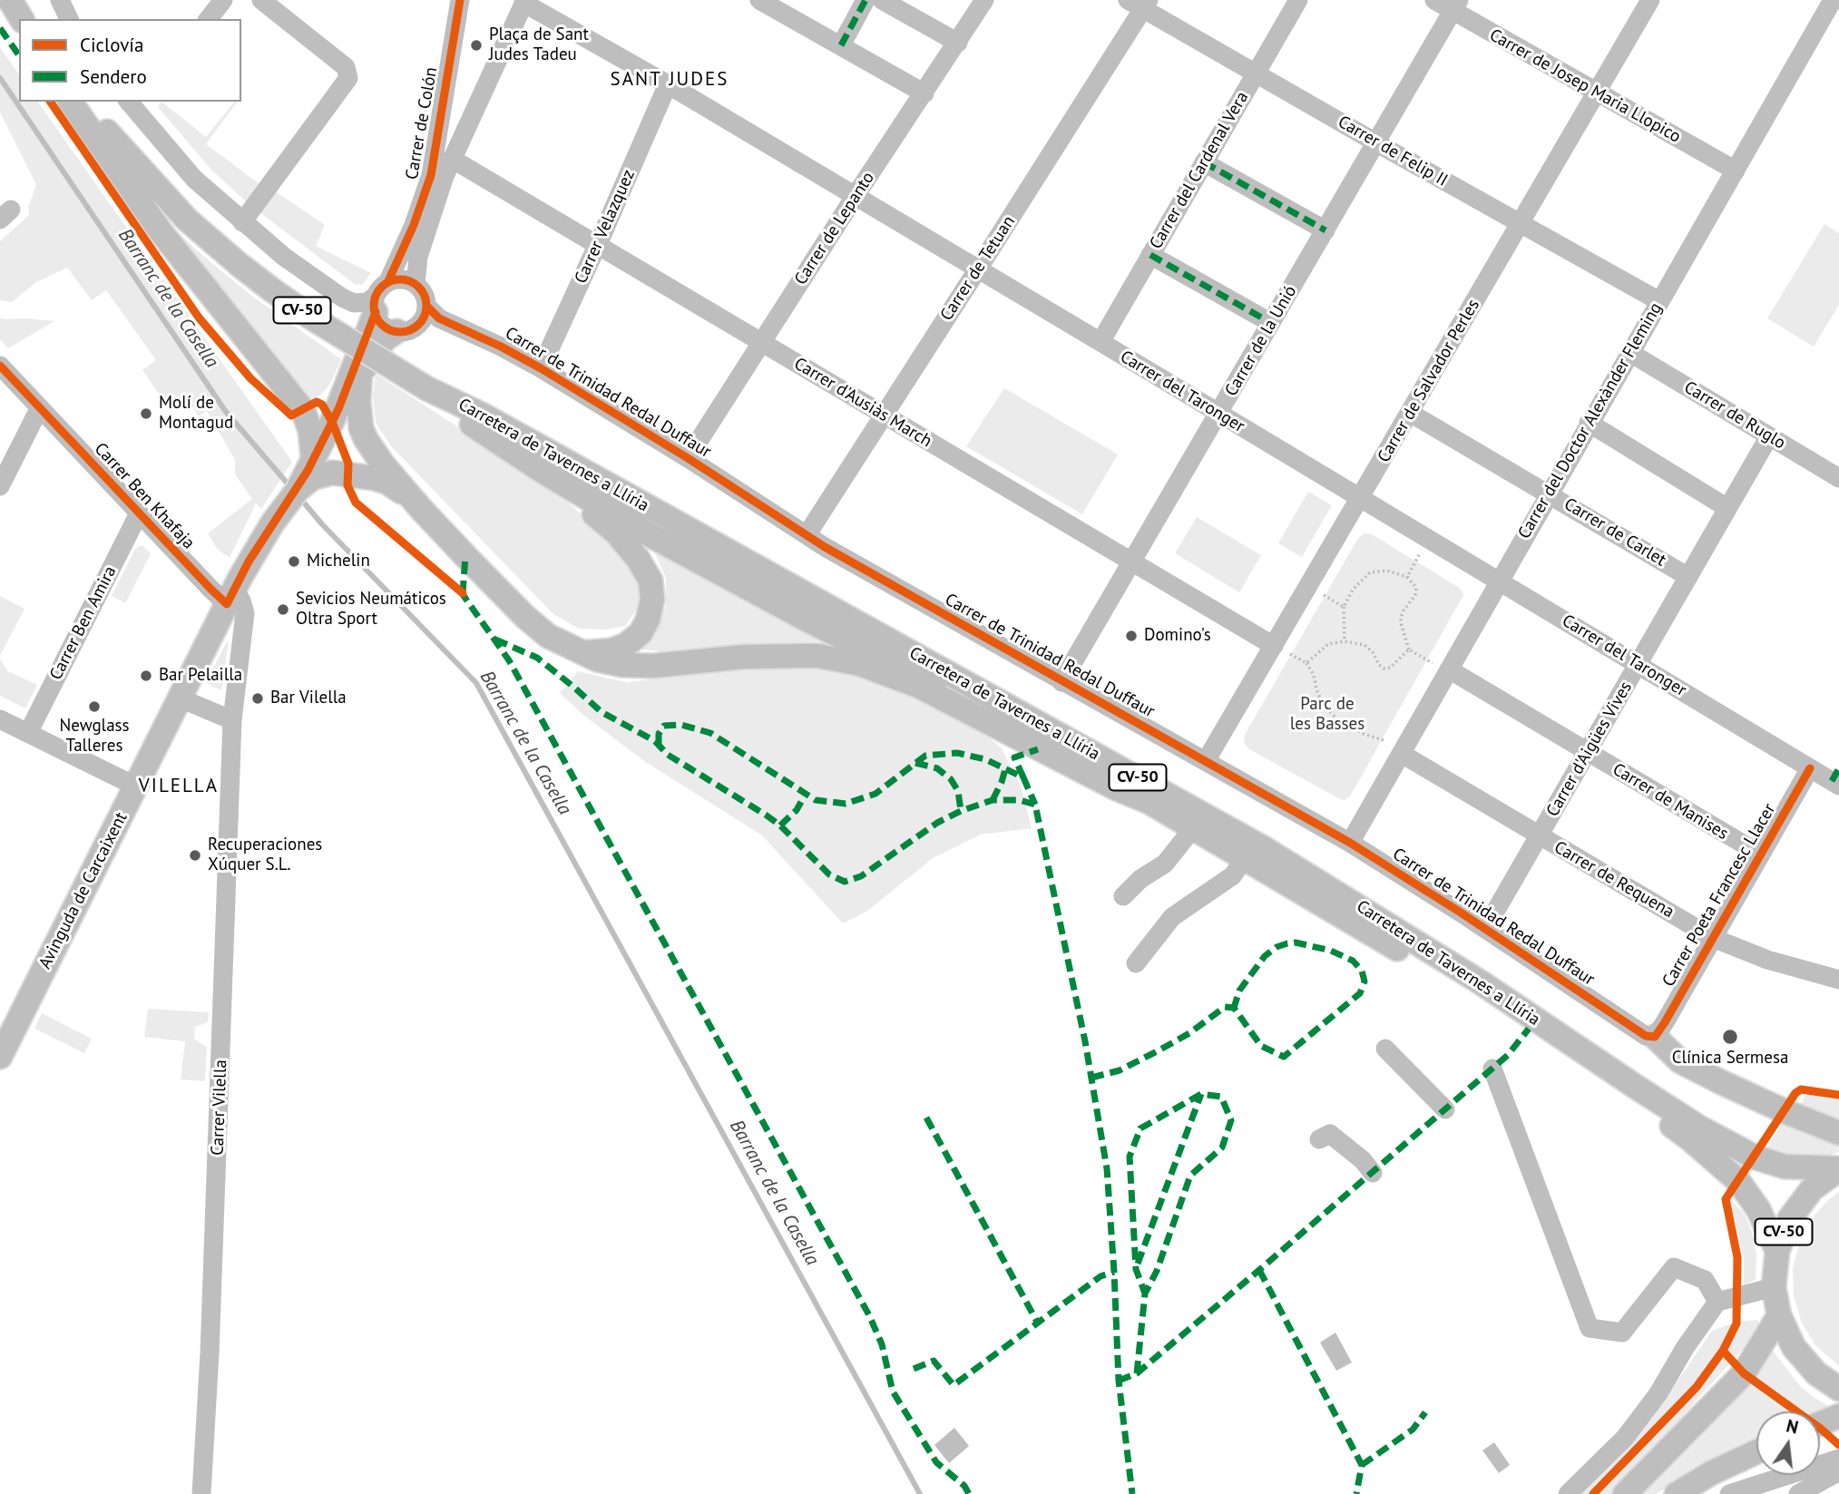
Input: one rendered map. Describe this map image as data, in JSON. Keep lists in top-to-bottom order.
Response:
{
  "streets": {
    "main road": ["CV-50", "Carretera de Tavernes a Llíria", "Avinguda de Carcaixent"],
    "street": [
      "Carrer de Josep Maria Llopico",
      "Carrer de Colón",
      "Carrer de Felip II",
      "Carrer del Cardenal Vera",
      "Carrer Velazquez",
      "Carrer de Lepanto",
      "Carrer de Tetuan",
      "Carrer de la Unió",
      "Carrer de Salvador Perles",
      "Carrer del Taronger",
      "Carrer de Trinidad Redal Duffaur",
      "Carrer d'Ausiàs March",
      "Carrer de Ruglo",
      "Carrer del Doctor Alexànder Fleming",
      "Carrer Ben Khafaja",
      "Carrer de Carlet",
      "Carrer Ben Amira",
      "Carrer d'Aigües Vives",
      "Carrer de Manises",
      "Carrer de Requena",
      "Carrer Poeta Francesc Llacer",
      "Carrer Vilella"
    ]
  },
  "crossings": [
    ["Carrer de Josep Maria Llopico", "Carrer de la Unió"],
    ["Carrer de Josep Maria Llopico", "Carrer de Salvador Perles"],
    ["Carrer de Josep Maria Llopico", "Carrer del Doctor Alexànder Fleming"],
    ["Carrer de Colón", "Carrer de Trinidad Redal Duffaur"],
    ["Carrer de Felip II", "Carrer del Cardenal Vera"],
    ["Carrer de Felip II", "Carrer de Tetuan"],
    ["Carrer de Felip II", "Carrer de la Unió"],
    ["Carrer de Felip II", "Carrer de Salvador Perles"],
    ["Carrer de Felip II", "Carrer del Doctor Alexànder Fleming"],
    ["Carrer del Cardenal Vera", "Carrer del Taronger"],
    ["Carrer Velazquez", "Carrer del Taronger"],
    ["Carrer Velazquez", "Carrer de Trinidad Redal Duffaur"],
    ["Carrer Velazquez", "Carrer d'Ausiàs March"],
    ["Carrer de Lepanto", "Carrer del Taronger"],
    ["Carrer de Lepanto", "Carrer de Trinidad Redal Duffaur"],
    ["Carrer de Lepanto", "Carrer d'Ausiàs March"],
    ["Carrer de Tetuan", "Carrer del Taronger"],
    ["Carrer de Tetuan", "Carrer de Trinidad Redal Duffaur"],
    ["Carrer de Tetuan", "Carrer d'Ausiàs March"],
    ["CV-50", "Carretera de Tavernes a Llíria"],
    ["Carrer de la Unió", "Carrer del Taronger"],
    ["Carrer de la Unió", "Carrer de Trinidad Redal Duffaur"],
    ["Carrer de la Unió", "Carrer d'Ausiàs March"],
    ["Carrer de Salvador Perles", "Carrer del Taronger"],
    ["Carrer de Salvador Perles", "Carrer de Trinidad Redal Duffaur"],
    ["Carrer de Salvador Perles", "Carrer d'Ausiàs March"],
    ["Carrer de Salvador Perles", "Carrer de Carlet"],
    ["Carrer del Taronger", "Carrer del Doctor Alexànder Fleming"],
    ["Carrer del Taronger", "Carrer d'Aigües Vives"],
    ["Carrer del Taronger", "Carrer Poeta Francesc Llacer"],
    ["Carrer de Trinidad Redal Duffaur", "Carrer del Doctor Alexànder Fleming"],
    ["Carrer de Trinidad Redal Duffaur", "Carrer d'Aigües Vives"],
    ["Carrer de Trinidad Redal Duffaur", "Carrer Poeta Francesc Llacer"],
    ["Carrer de Ruglo", "Carrer del Doctor Alexànder Fleming"],
    ["Carrer de Ruglo", "Carrer d'Aigües Vives"],
    ["Carrer del Doctor Alexànder Fleming", "Carrer de Carlet"],
    ["Carrer del Doctor Alexànder Fleming", "Carrer de Manises"],
    ["Carrer del Doctor Alexànder Fleming", "Carrer de Requena"],
    ["Carrer Ben Khafaja", "Carrer Ben Amira"],
    ["Carrer Ben Khafaja", "Avinguda de Carcaixent"],
    ["Carrer Ben Khafaja", "Carrer Vilella"],
    ["Carrer de Carlet", "Carrer d'Aigües Vives"],
    ["Carrer d'Aigües Vives", "Carrer de Manises"],
    ["Carrer d'Aigües Vives", "Carrer de Requena"],
    ["Carrer de Manises", "Carrer Poeta Francesc Llacer"],
    ["Carrer de Requena", "Carrer Poeta Francesc Llacer"],
    ["Avinguda de Carcaixent", "Carrer Vilella"]
  ],
  "districts": ["SANT JUDES", "VILELLA"],
  "water": ["Barranc de la Casella"],
  "parks": ["Parc de les Basses"],
  "places": [
    "Plaça de Sant Judes Tadeu",
    "Molí de Montagud",
    "Michelin",
    "Sevicios Neumáticos Oltra Sport",
    "Domino's",
    "Bar Pelailla",
    "Bar Vilella",
    "Newglass Talleres",
    "Recuperaciones Xúquer S.L.",
    "Clínica Sermesa"
  ],
  "legend": ["Ciclovía", "Sendero"],
  "north": "top"
}
